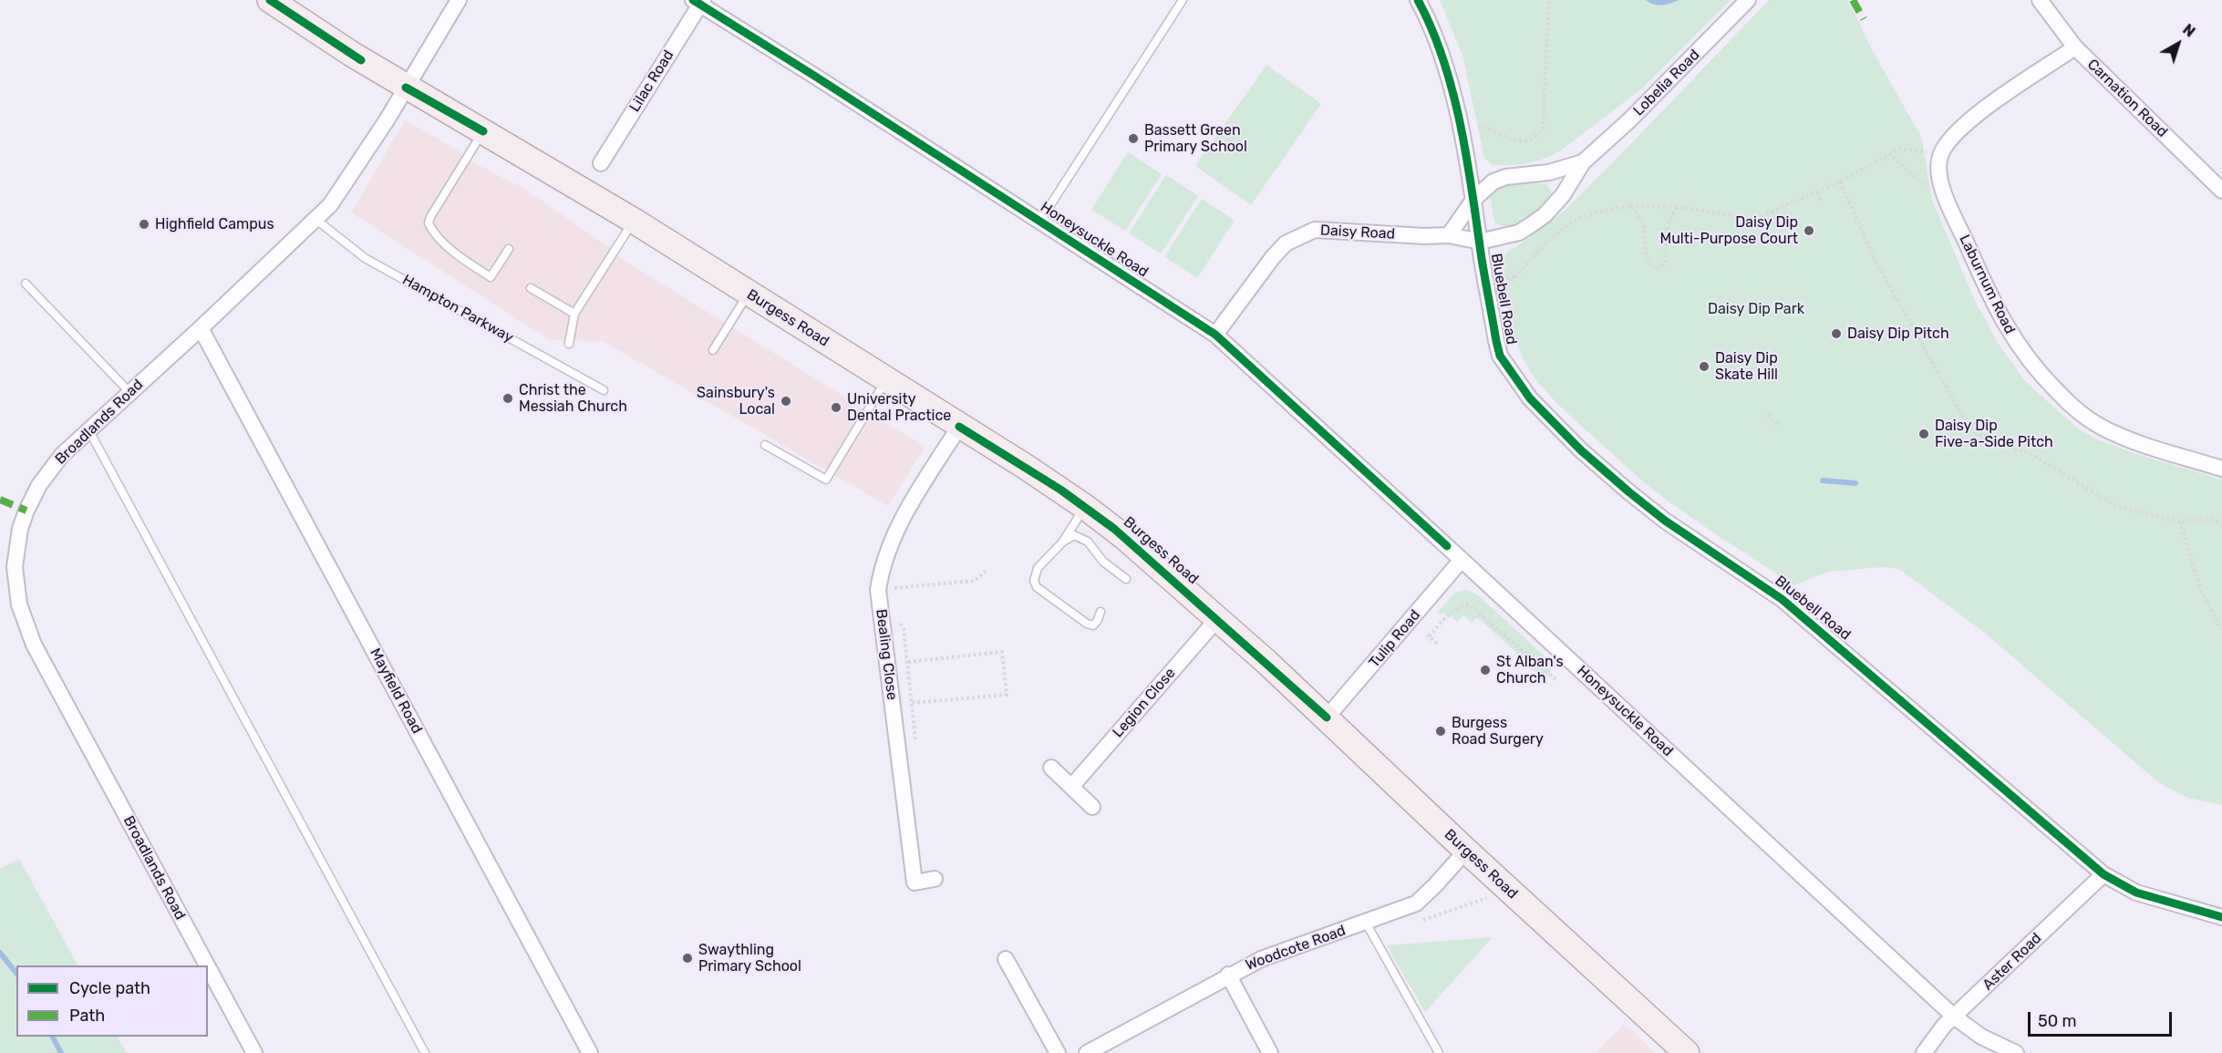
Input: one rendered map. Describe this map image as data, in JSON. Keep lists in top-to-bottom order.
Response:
{
  "streets": {
    "main road": ["Burgess Road"],
    "street": [
      "Lilac Road",
      "Lobelia Road",
      "Carnation Road",
      "Daisy Road",
      "Honeysuckle Road",
      "Laburnum Road",
      "Bluebell Road",
      "Broadlands Road",
      "Tulip Road",
      "Bealing Close",
      "Mayfield Road",
      "Legion Close",
      "Woodcote Road",
      "Aster Road"
    ],
    "lane": ["Hampton Parkway"]
  },
  "crossings": [
    ["Lilac Road", "Honeysuckle Road"],
    ["Lobelia Road", "Daisy Road"],
    ["Lobelia Road", "Bluebell Road"],
    ["Carnation Road", "Laburnum Road"],
    ["Daisy Road", "Honeysuckle Road"],
    ["Daisy Road", "Bluebell Road"],
    ["Honeysuckle Road", "Tulip Road"],
    ["Honeysuckle Road", "Aster Road"],
    ["Bluebell Road", "Aster Road"],
    ["Hampton Parkway", "Broadlands Road"],
    ["Burgess Road", "Broadlands Road"],
    ["Burgess Road", "Tulip Road"],
    ["Burgess Road", "Bealing Close"],
    ["Burgess Road", "Legion Close"],
    ["Burgess Road", "Woodcote Road"],
    ["Broadlands Road", "Mayfield Road"]
  ],
  "parks": ["Daisy Dip Park"],
  "places": [
    "Bassett Green Primary School",
    "Highfield Campus",
    "Daisy Dip Multi-Purpose Court",
    "Daisy Dip Pitch",
    "Daisy Dip Skate Hill",
    "Christ the Messiah Church",
    "Sainsbury's Local",
    "University Dental Practice",
    "Daisy Dip Five-a-Side Pitch",
    "St Alban's Church",
    "Burgess Road Surgery",
    "Swaythling Primary School"
  ],
  "legend": ["Cycle path", "Path"],
  "scale_bar": "50 m",
  "north": "top right"
}
